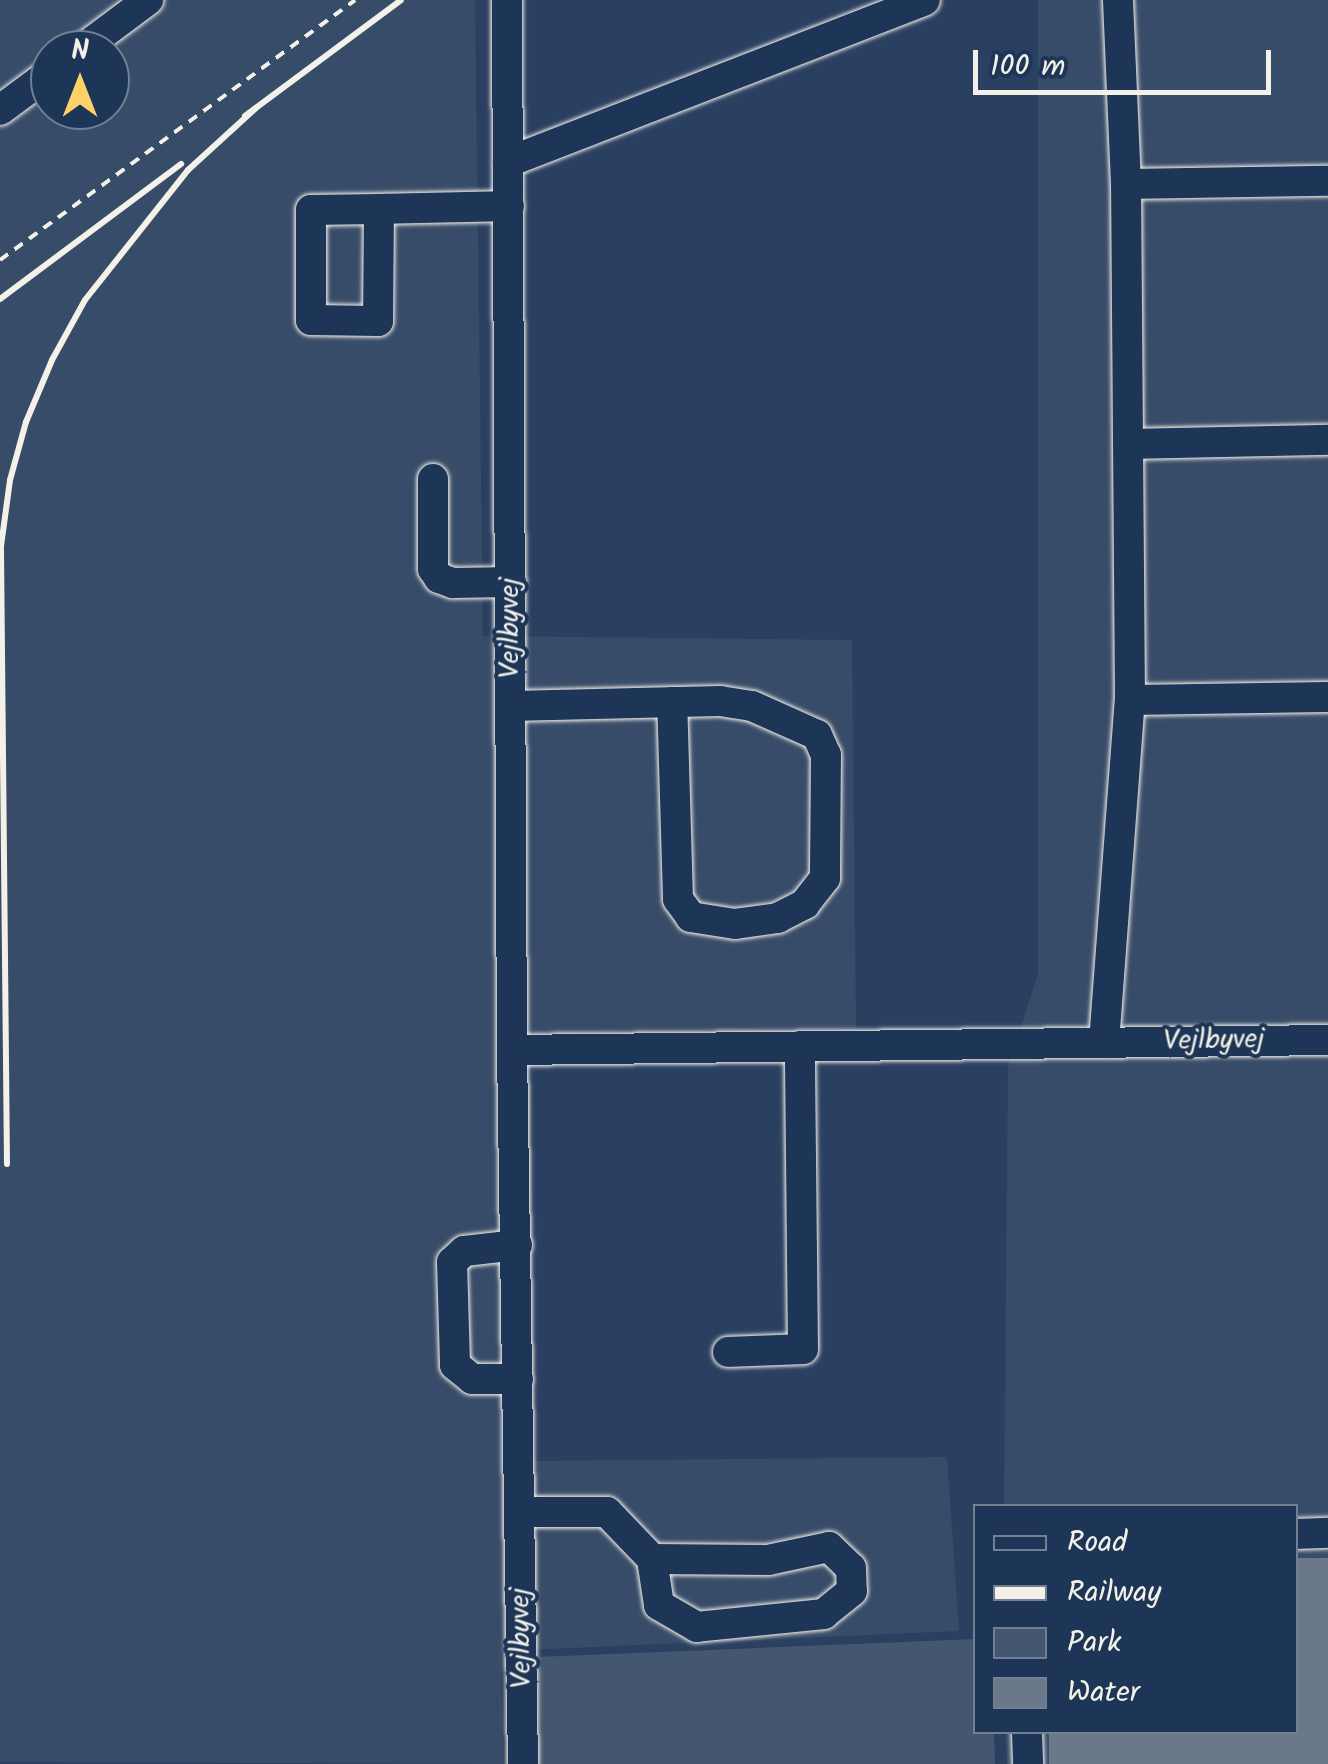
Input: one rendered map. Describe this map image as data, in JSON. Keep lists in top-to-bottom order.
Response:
{
  "streets": {
    "street": ["Vejlbyvej"]
  },
  "legend": [
    "Road",
    "Railway",
    "Park",
    "Water"
  ],
  "scale_bar": "100 m",
  "north": "top"
}
